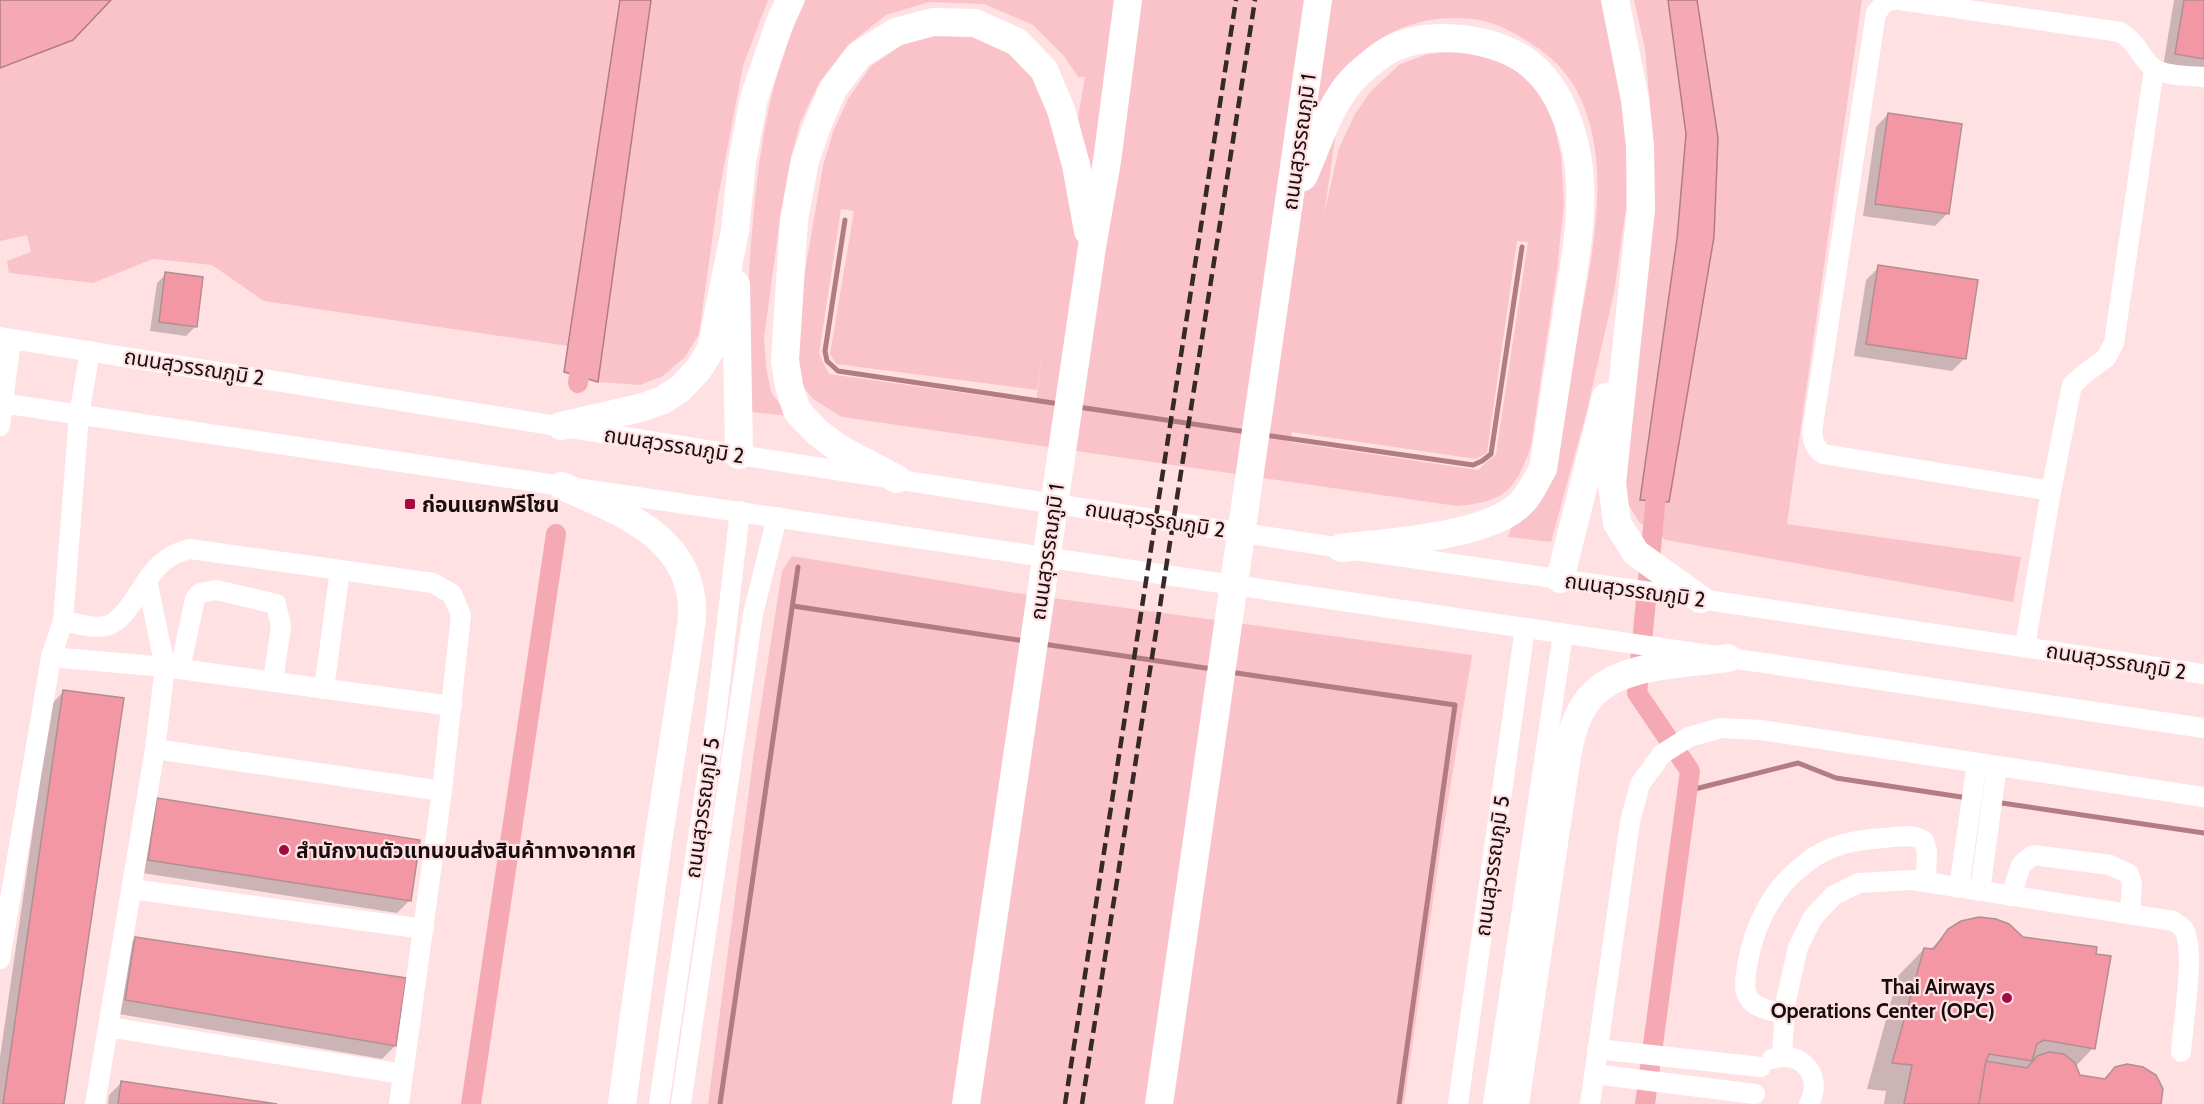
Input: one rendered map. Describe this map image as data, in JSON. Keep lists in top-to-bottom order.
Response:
{
  "streets": {
    "highway": ["ถนนสุวรรณภูมิ 1"],
    "street": ["ถนนสุวรรณภูมิ 2", "ถนนสุวรรณภูมิ 5"]
  },
  "places": {
    "transit": ["ก่อนแยกฟรีโซน"],
    "other": ["สำนักงานตัวแทนขนส่งสินค้าทางอากาศ", "Thai Airways Operations Center (OPC)"]
  }
}
